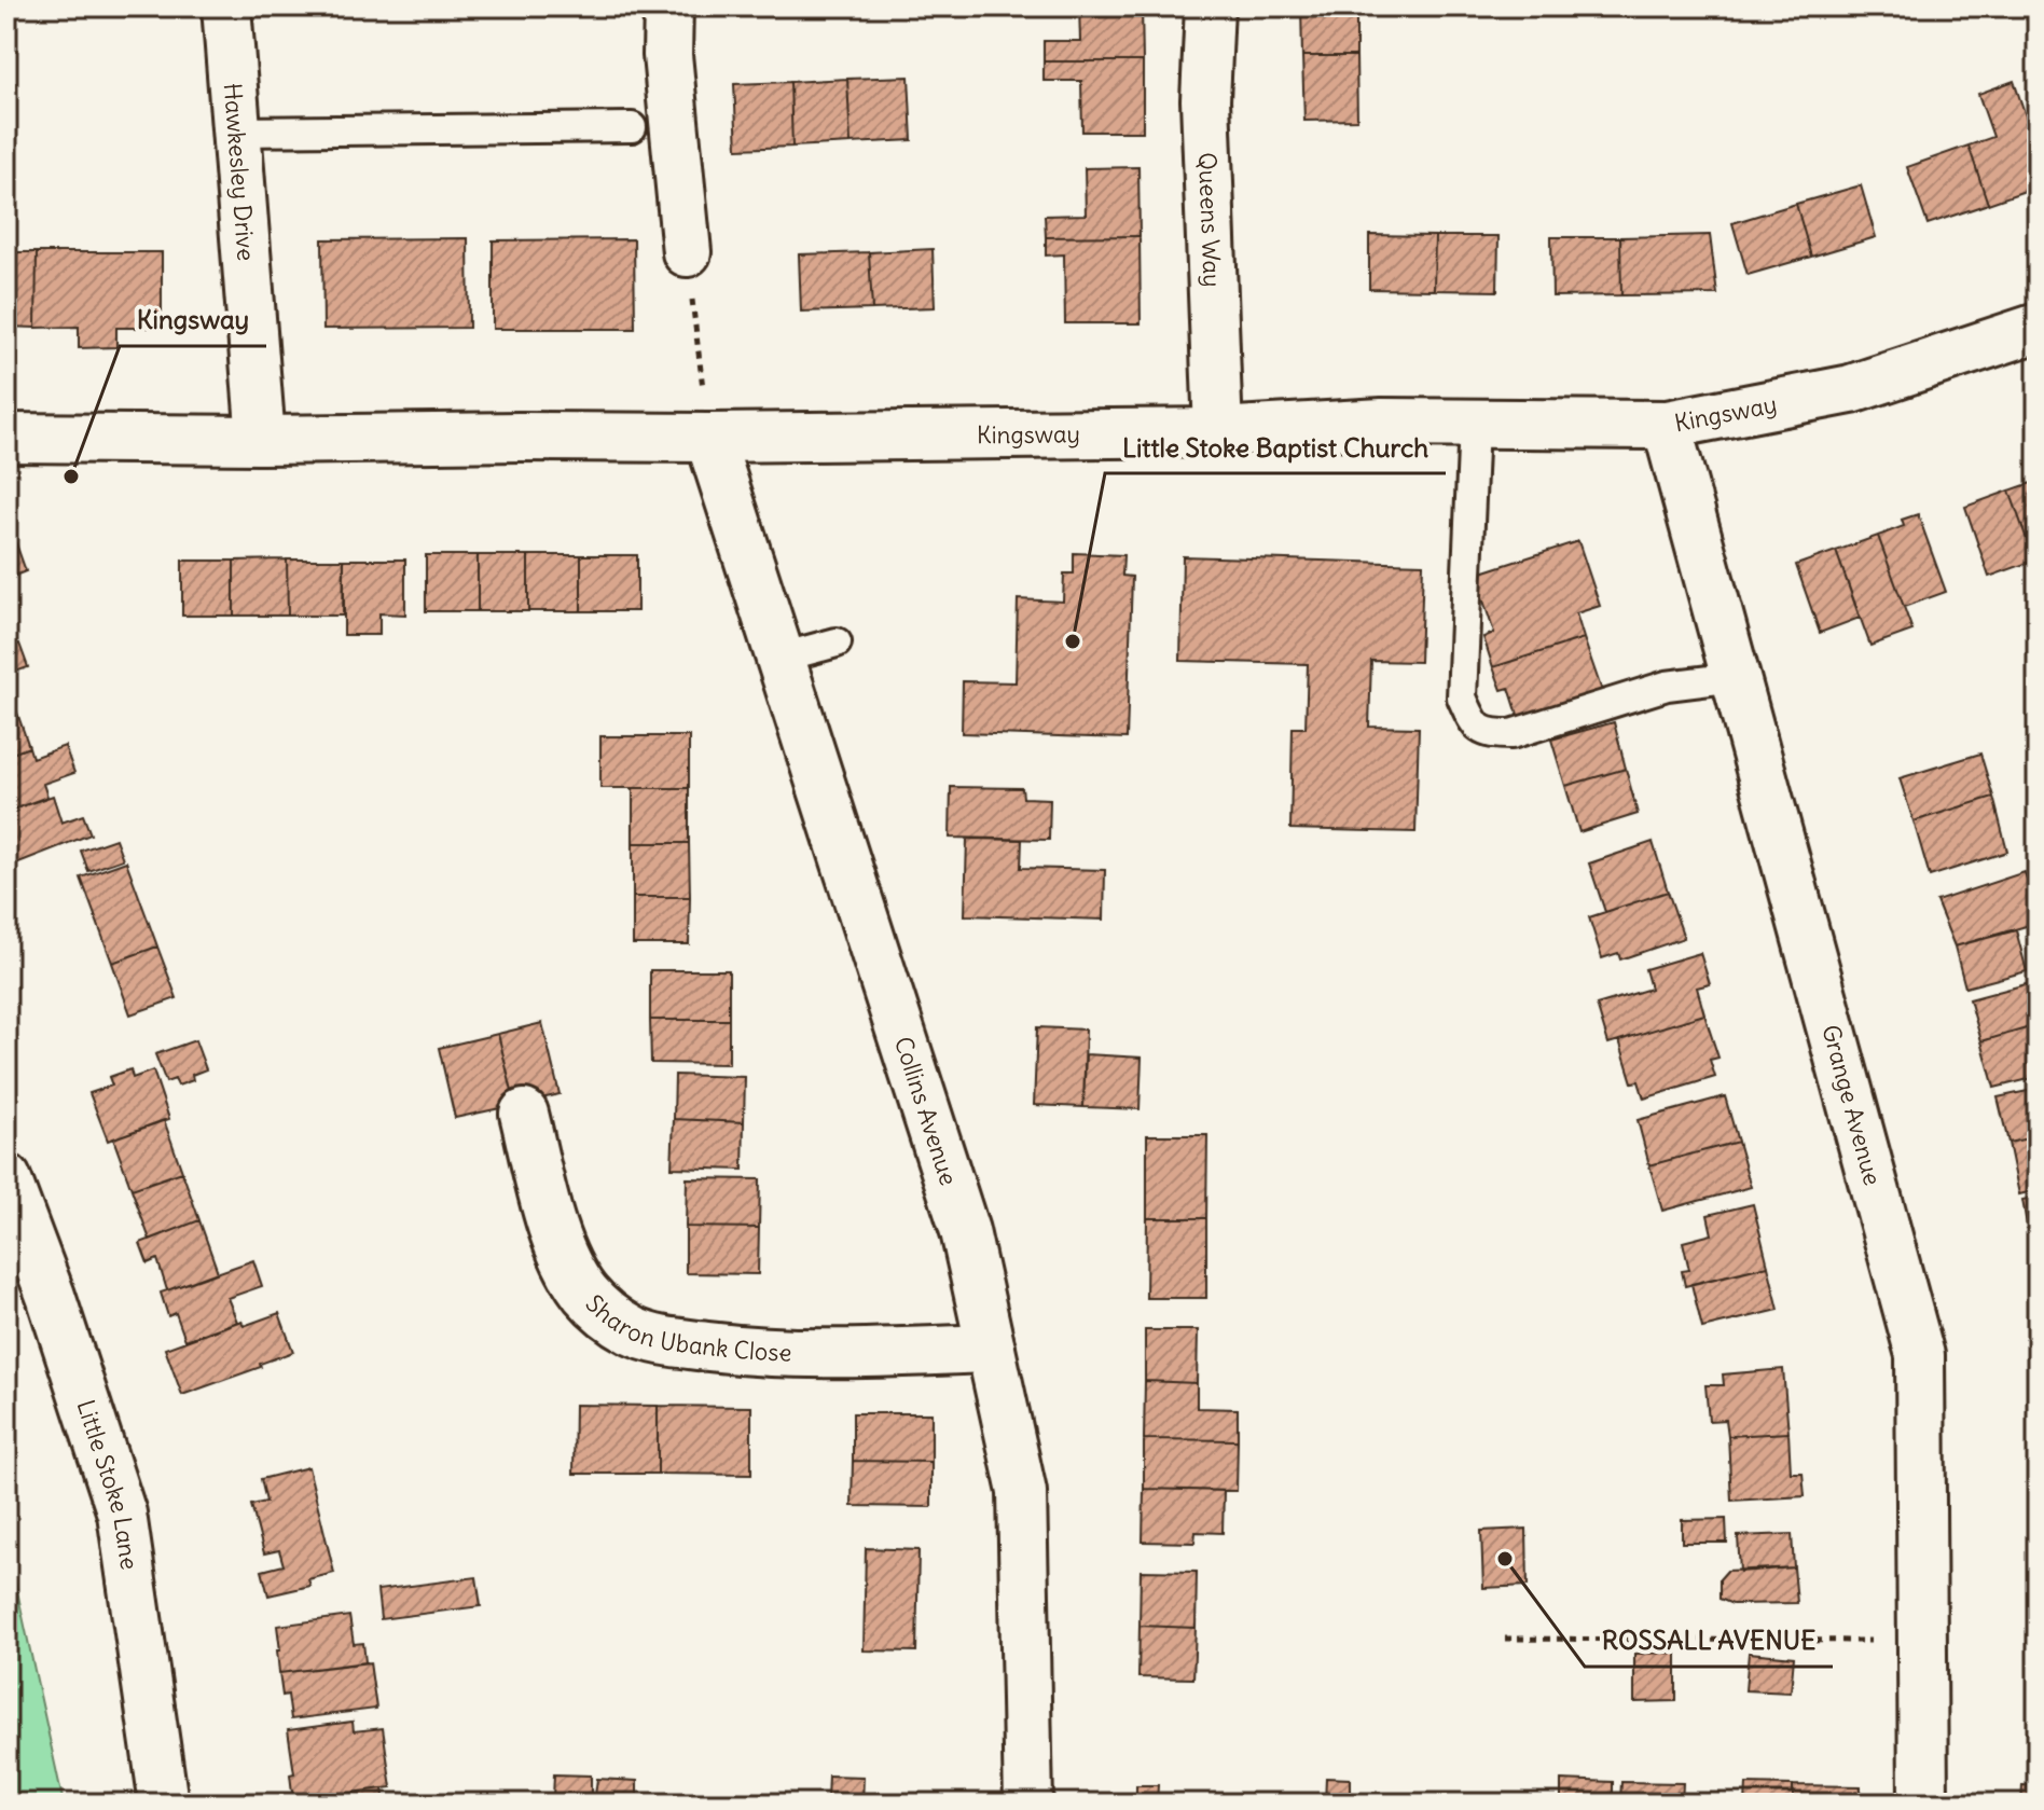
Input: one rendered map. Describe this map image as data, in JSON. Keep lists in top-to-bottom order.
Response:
{
  "streets": {
    "street": [
      "Hawkesley Drive",
      "Queens Way",
      "Kingsway",
      "Grange Avenue",
      "Collins Avenue",
      "Sharon Ubank Close",
      "Little Stoke Lane"
    ]
  },
  "crossings": [
    ["Hawkesley Drive", "Kingsway"],
    ["Queens Way", "Kingsway"],
    ["Kingsway", "Grange Avenue"],
    ["Kingsway", "Collins Avenue"],
    ["Collins Avenue", "Sharon Ubank Close"]
  ],
  "places": ["Kingsway", "Little Stoke Baptist Church", "ROSSALL AVENUE"]
}
